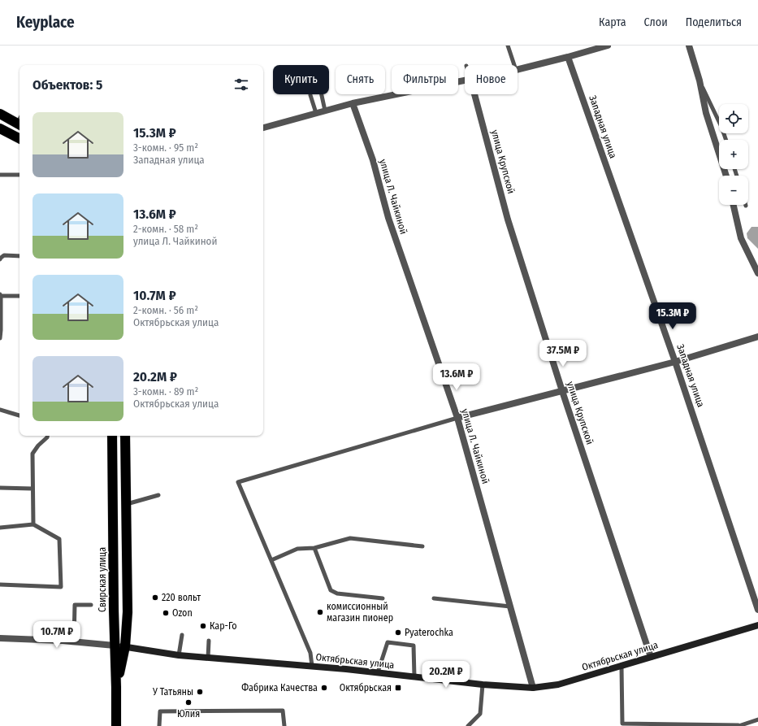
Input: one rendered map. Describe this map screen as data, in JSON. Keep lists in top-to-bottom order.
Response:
{
  "streets": {
    "highway": ["Свирская улица"],
    "main road": ["Октябрьская улица"],
    "street": ["Западная улица", "улица Крупской", "улица Л. Чайкиной"]
  },
  "crossings": [
    ["улица Крупской", "Октябрьская улица"],
    ["улица Л. Чайкиной", "Октябрьская улица"],
    ["Свирская улица", "Октябрьская улица"]
  ],
  "places": {
    "other": [
      "220 вольт",
      "комиссионный магазин пионер",
      "Ozon",
      "Кар-Го",
      "Pyaterochka",
      "Фабрика Качества",
      "У Татьяны",
      "Юлия"
    ],
    "transit": ["Октябрьская"]
  },
  "page": {
    "header": "Keyplace",
    "nav": ["Карта", "Слои", "Поделиться"],
    "chip": [
      "Купить",
      "Снять",
      "Фильтры",
      "Новое"
    ],
    "heading": "Объектов: 5",
    "map_buttons": ["+", "−"],
    "list": [
      {
        "name": "15.3M ₽",
        "note": "3-комн. · 95 m² · Западная улица"
      },
      {
        "name": "13.6M ₽",
        "note": "2-комн. · 58 m² · улица Л. Чайкиной"
      },
      {
        "name": "10.7M ₽",
        "note": "2-комн. · 56 m² · Октябрьская улица"
      },
      {
        "name": "20.2M ₽",
        "note": "3-комн. · 89 m² · Октябрьская улица"
      }
    ],
    "price": [
      "15.3M ₽",
      "37.5M ₽",
      "13.6M ₽",
      "10.7M ₽",
      "20.2M ₽"
    ]
  }
}
